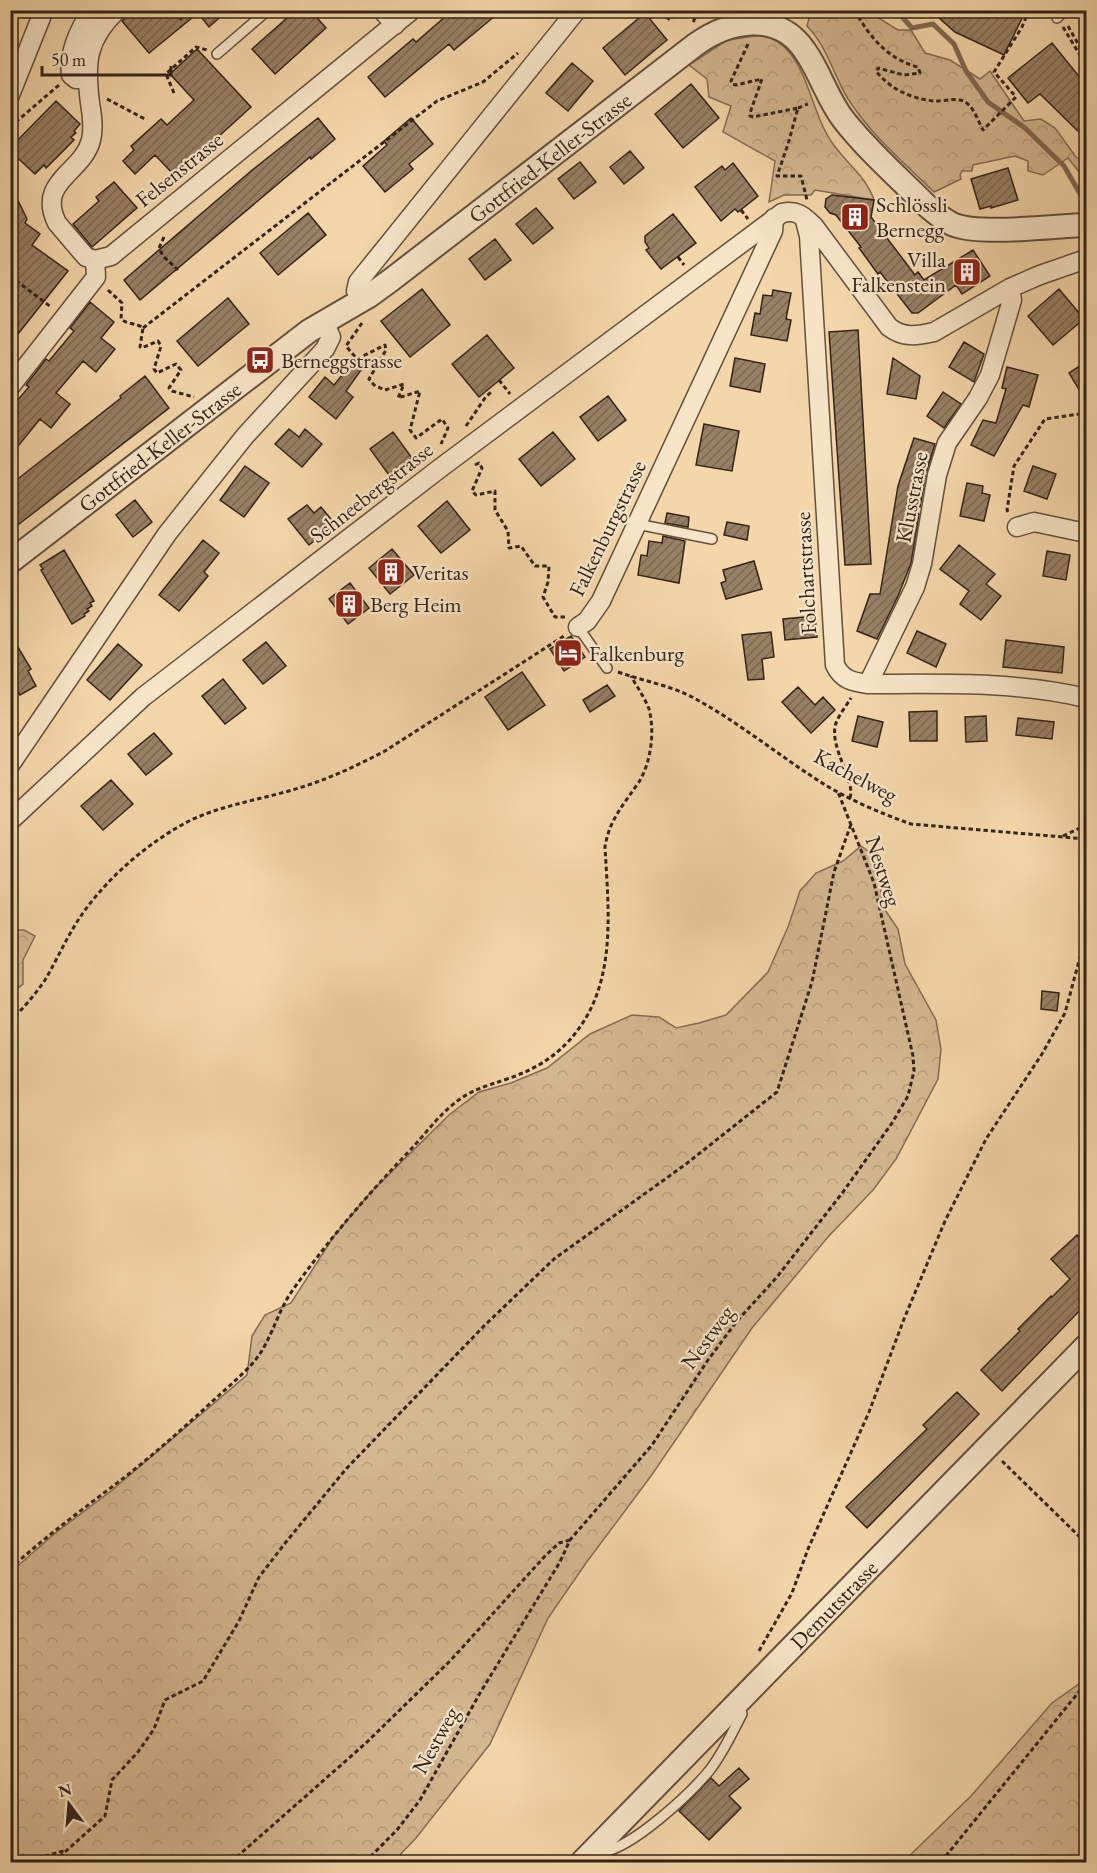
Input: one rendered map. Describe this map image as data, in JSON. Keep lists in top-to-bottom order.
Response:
{
  "streets": {
    "street": [
      "Gottfried-Keller-Strasse",
      "Felsenstrasse",
      "Schneebergstrasse",
      "Klusstrasse",
      "Falkenburgstrasse",
      "Folchartstrasse",
      "Demutstrasse"
    ],
    "path": ["Kachelweg", "Nestweg"]
  },
  "crossings": [
    ["Schneebergstrasse", "Falkenburgstrasse"],
    ["Klusstrasse", "Folchartstrasse"],
    ["Kachelweg", "Nestweg"]
  ],
  "places": {
    "building": [
      "Schlössli Bernegg",
      "Villa Falkenstein",
      "Veritas",
      "Berg Heim"
    ],
    "bus stop": ["Berneggstrasse"],
    "hotel": ["Falkenburg"]
  },
  "scale_bar": "50 m",
  "north": "top"
}
